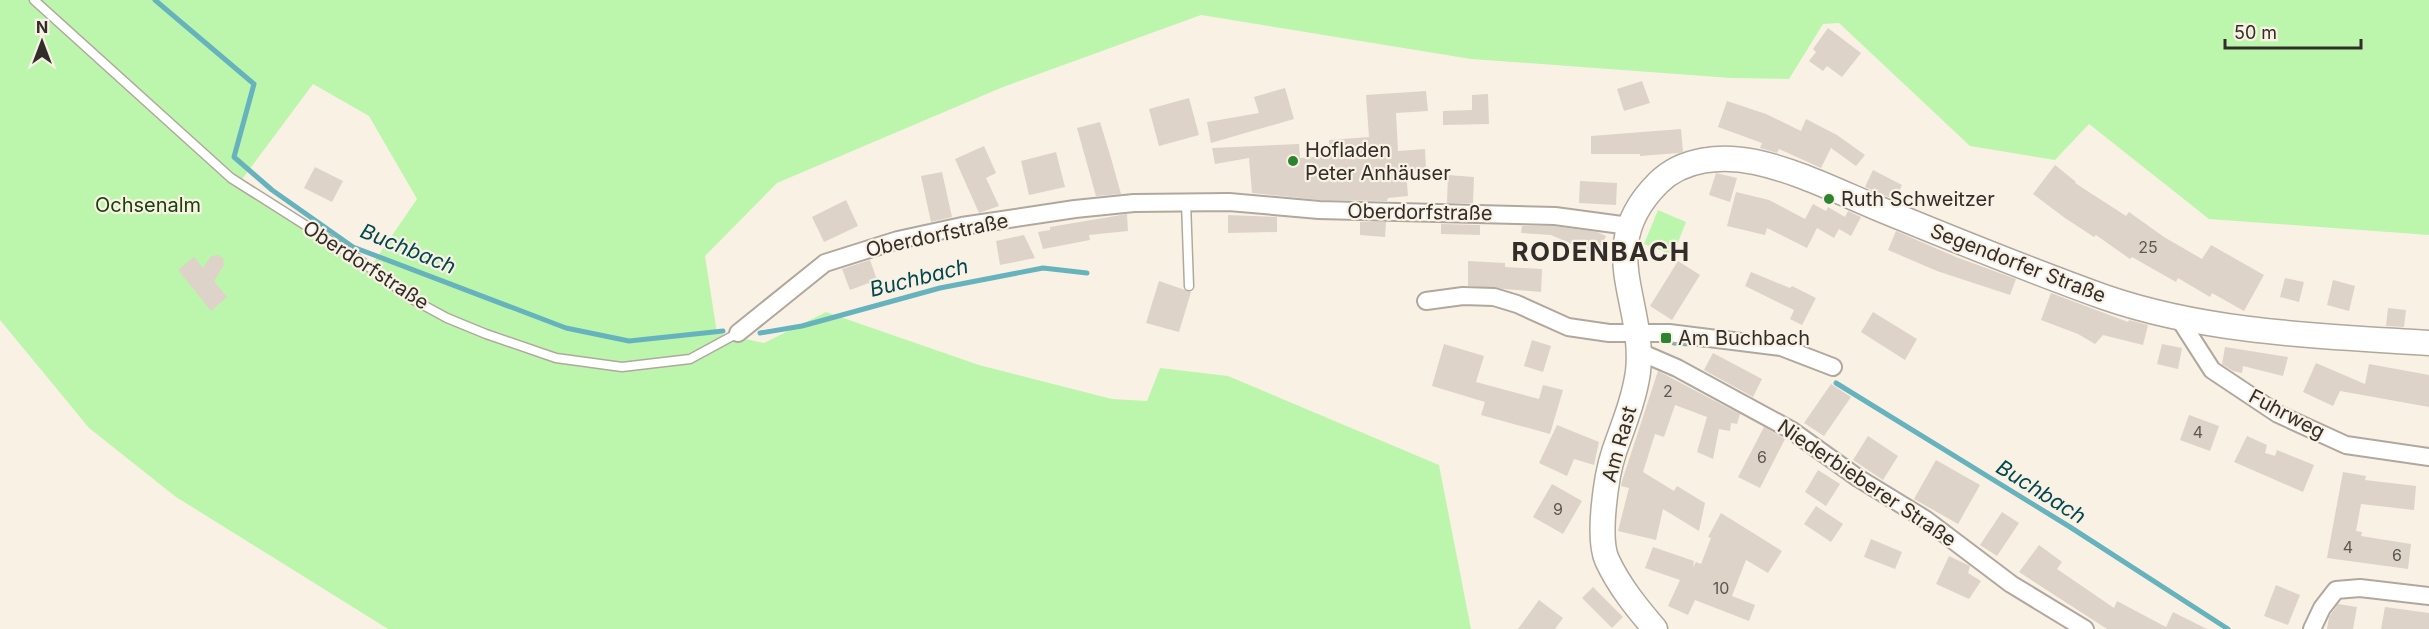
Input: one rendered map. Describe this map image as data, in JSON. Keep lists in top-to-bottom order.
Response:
{
  "streets": {
    "street": [
      "Oberdorfstraße",
      "Segendorfer Straße",
      "Fuhrweg",
      "Am Rast",
      "Niederbieberer Straße"
    ]
  },
  "crossings": [
    ["Oberdorfstraße", "Segendorfer Straße"],
    ["Segendorfer Straße", "Fuhrweg"],
    ["Segendorfer Straße", "Am Rast"],
    ["Segendorfer Straße", "Niederbieberer Straße"],
    ["Am Rast", "Niederbieberer Straße"]
  ],
  "districts": ["RODENBACH"],
  "water": ["Buchbach"],
  "parks": ["Ochsenalm"],
  "places": {
    "other": ["Hofladen Peter Anhäuser", "Ruth Schweitzer"],
    "transit": ["Am Buchbach"]
  },
  "house_numbers": [
    "25",
    "2",
    "4",
    "6",
    "9",
    "4",
    "6",
    "10"
  ],
  "scale_bar": "50 m",
  "north": "top"
}
